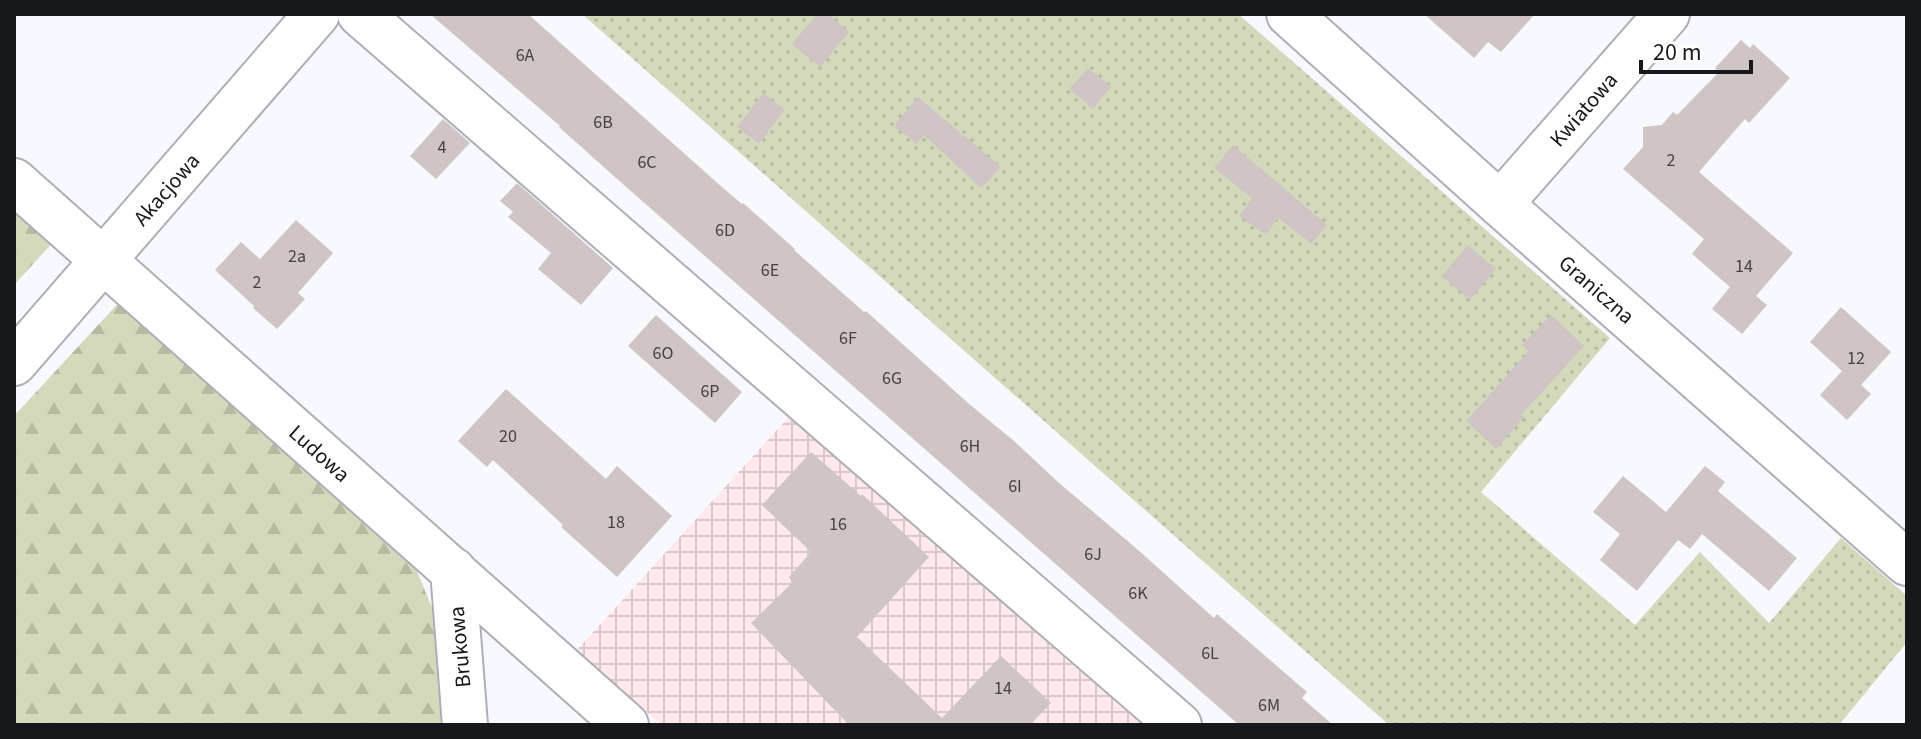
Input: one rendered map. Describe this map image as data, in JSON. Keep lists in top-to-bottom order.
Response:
{
  "streets": {
    "street": [
      "Kwiatowa",
      "Akacjowa",
      "Graniczna",
      "Ludowa",
      "Brukowa"
    ]
  },
  "crossings": [
    ["Kwiatowa", "Graniczna"],
    ["Akacjowa", "Ludowa"],
    ["Ludowa", "Brukowa"]
  ],
  "house_numbers": [
    "6A",
    "6B",
    "4",
    "2",
    "6C",
    "6D",
    "2a",
    "14",
    "6E",
    "2",
    "6F",
    "6O",
    "12",
    "6G",
    "6P",
    "20",
    "6H",
    "6I",
    "18",
    "16",
    "6J",
    "6K",
    "6L",
    "14",
    "6M"
  ],
  "scale_bar": "20 m"
}
